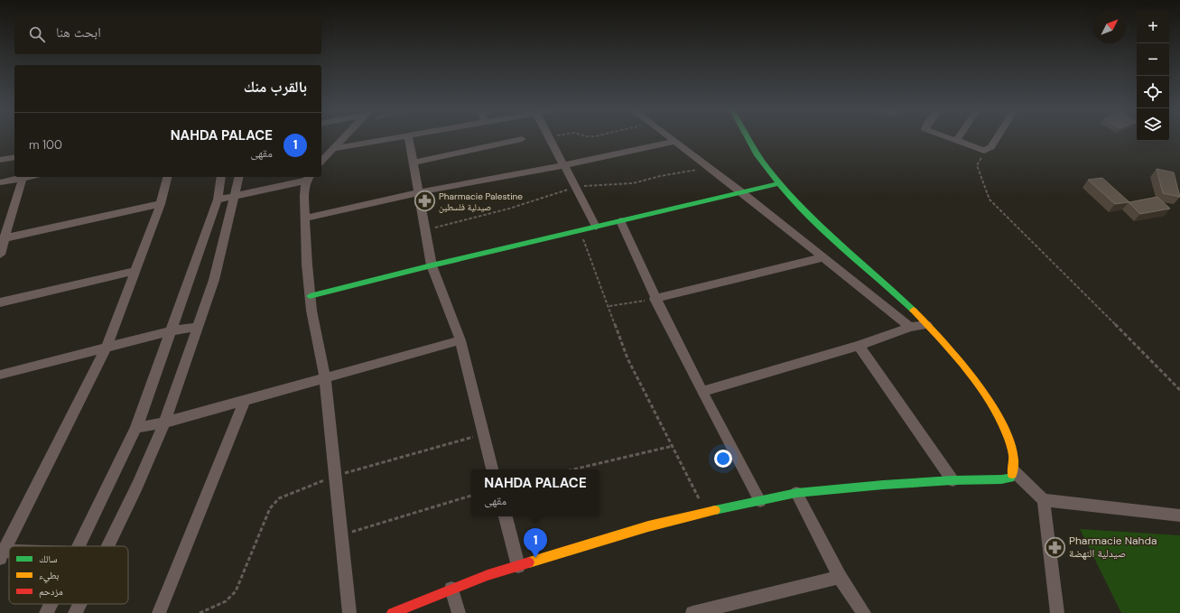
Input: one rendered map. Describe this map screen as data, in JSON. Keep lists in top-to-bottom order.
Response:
{
  "places": {
    "pharmacy": ["Pharmacie Palestine صيدلية فلسطين", "Pharmacie Nahda صيدلية النهضة"]
  },
  "legend": ["سالك", "بطيء", "مزدحم"],
  "north": "top right",
  "page": {
    "map_buttons": ["+", "−"],
    "search": "ابحث هنا",
    "heading": "بالقرب منك",
    "list": [
      {
        "mark": "1",
        "name": "NAHDA PALACE",
        "note": "مقهى",
        "value": "100 m"
      }
    ],
    "popup": ["NAHDA PALACE", "مقهى"],
    "pins": "1"
  }
}
